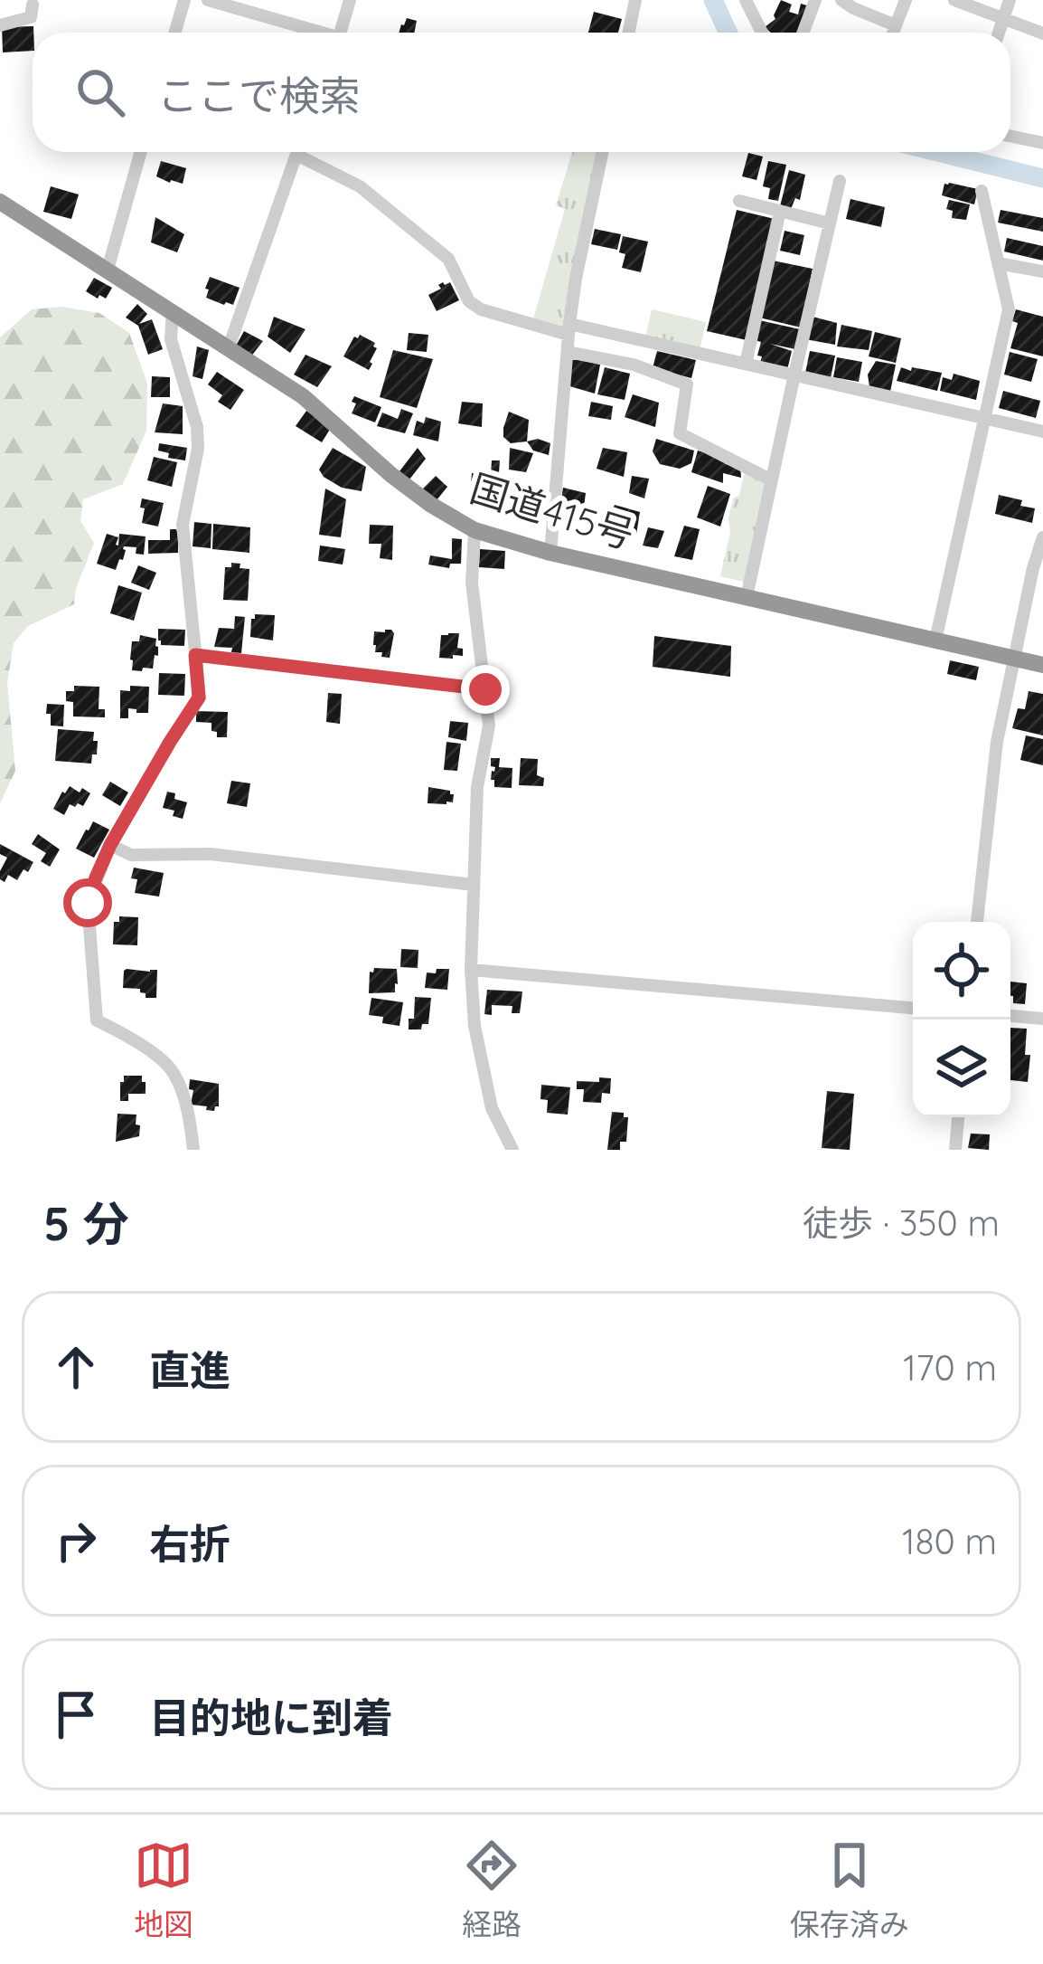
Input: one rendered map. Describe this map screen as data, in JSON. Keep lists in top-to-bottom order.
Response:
{
  "streets": {
    "highway": ["国道415号"]
  },
  "page": {
    "search": "ここで検索",
    "heading": ["5 分", "徒歩 · 350 m"],
    "list": [
      ["直進", "170 m"],
      ["右折", "180 m"],
      "目的地に到着"
    ],
    "nav": ["地図", "経路", "保存済み"]
  }
}
